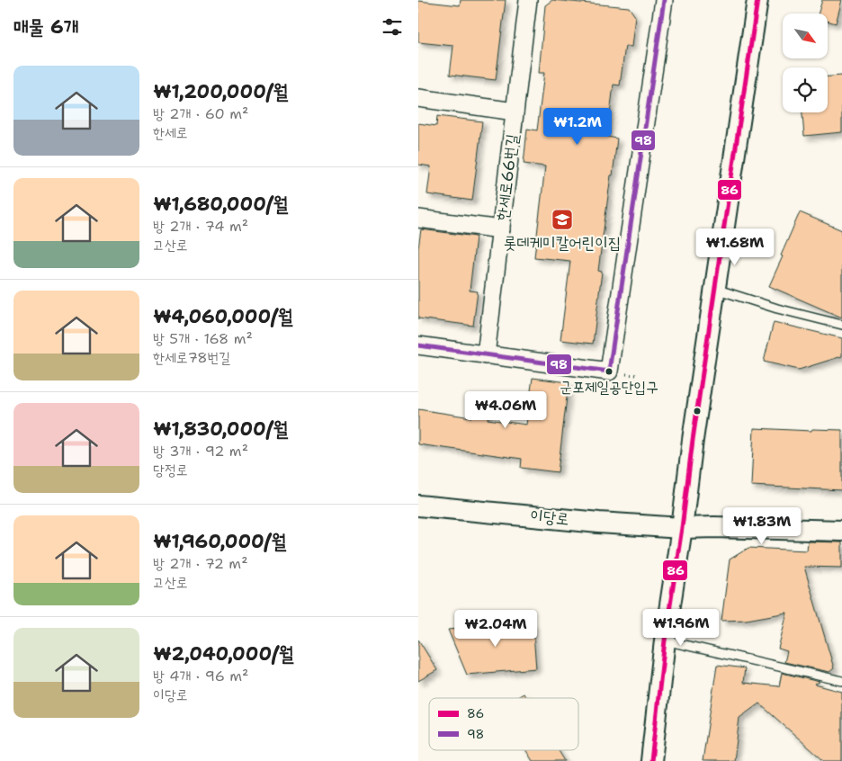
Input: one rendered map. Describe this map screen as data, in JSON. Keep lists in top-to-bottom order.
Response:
{
  "streets": {
    "street": ["한세로66번길", "이당로"]
  },
  "places": {
    "school or university": ["롯데케미칼어린이집"],
    "other": ["군포제일공단입구"]
  },
  "lines": ["transit line 86", "transit line 98"],
  "legend": ["86", "98"],
  "north": "bottom right",
  "page": {
    "heading": "매물 6개",
    "list": [
      {
        "name": "₩1,200,000/월",
        "note": "방 2개 · 60 m² · 한세로"
      },
      {
        "name": "₩1,680,000/월",
        "note": "방 2개 · 74 m² · 고산로"
      },
      {
        "name": "₩4,060,000/월",
        "note": "방 5개 · 168 m² · 한세로78번길"
      },
      {
        "name": "₩1,830,000/월",
        "note": "방 3개 · 92 m² · 당정로"
      },
      {
        "name": "₩1,960,000/월",
        "note": "방 2개 · 72 m² · 고산로"
      },
      {
        "name": "₩2,040,000/월",
        "note": "방 4개 · 96 m² · 이당로"
      }
    ],
    "price": [
      "₩1.2M",
      "₩1.68M",
      "₩4.06M",
      "₩1.83M",
      "₩1.96M",
      "₩2.04M"
    ]
  }
}
